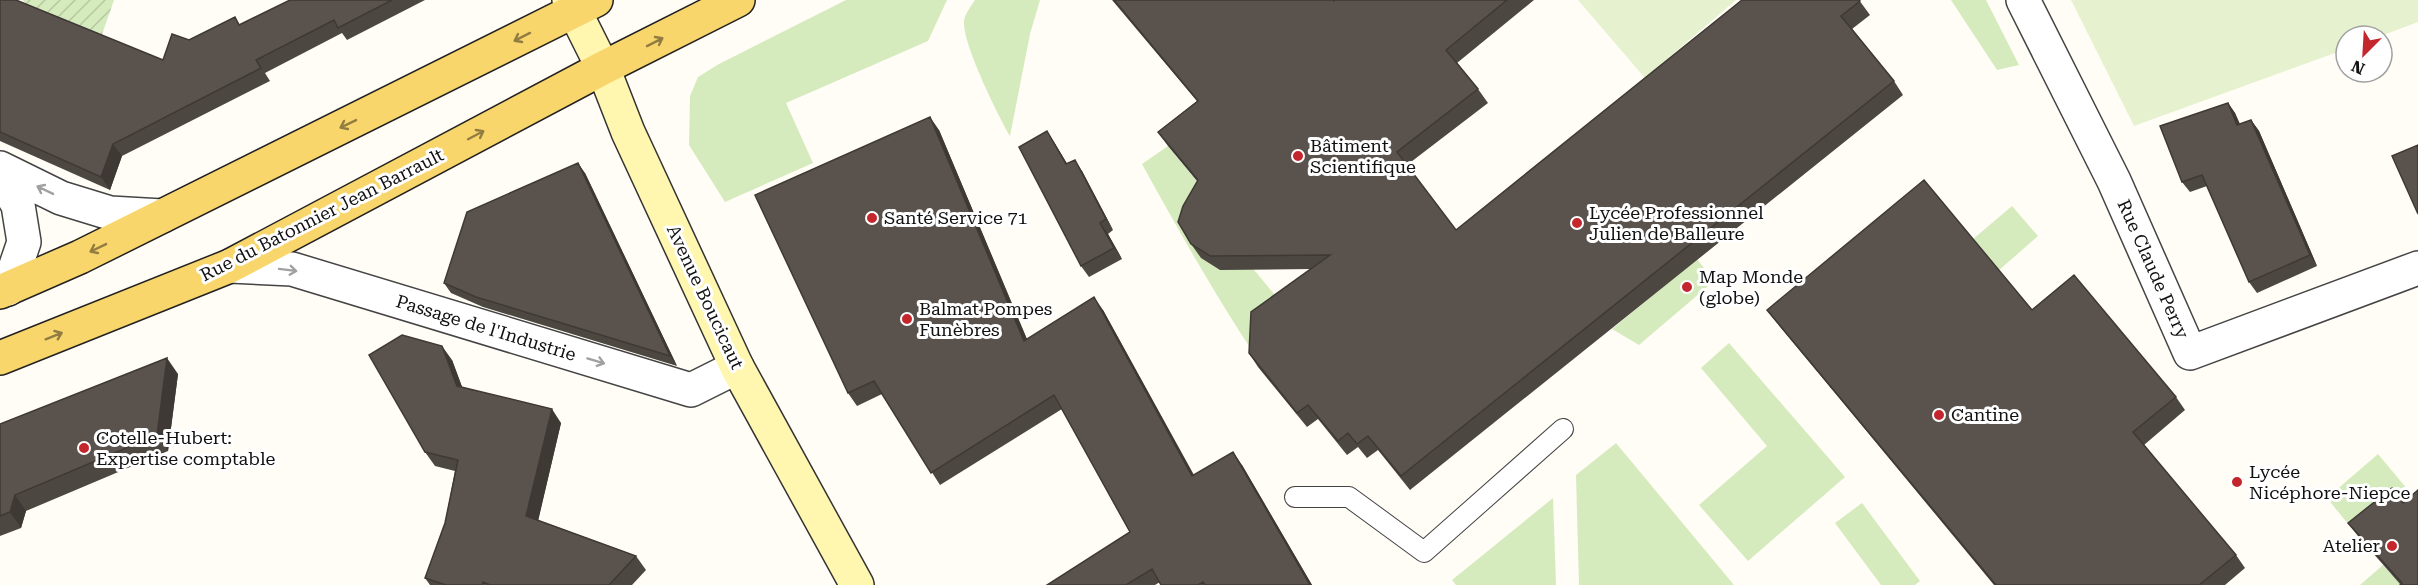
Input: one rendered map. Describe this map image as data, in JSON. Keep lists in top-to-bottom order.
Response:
{
  "streets": {
    "main road": ["Rue du Batonnier Jean Barrault", "Avenue Boucicaut"],
    "street": ["Rue Claude Perry", "Passage de l'Industrie"]
  },
  "crossings": [
    ["Rue du Batonnier Jean Barrault", "Avenue Boucicaut"],
    ["Rue du Batonnier Jean Barrault", "Passage de l'Industrie"],
    ["Avenue Boucicaut", "Passage de l'Industrie"]
  ],
  "one_way": ["Passage de l'Industrie"],
  "places": [
    "Bâtiment Scientifique",
    "Santé Service 71",
    "Lycée Professionnel Julien de Balleure",
    "Map Monde (globe)",
    "Balmat Pompes Funèbres",
    "Cantine",
    "Cotelle-Hubert: Expertise comptable",
    "Lycée Nicéphore-Niepce",
    "Atelier"
  ],
  "north": "bottom left"
}
